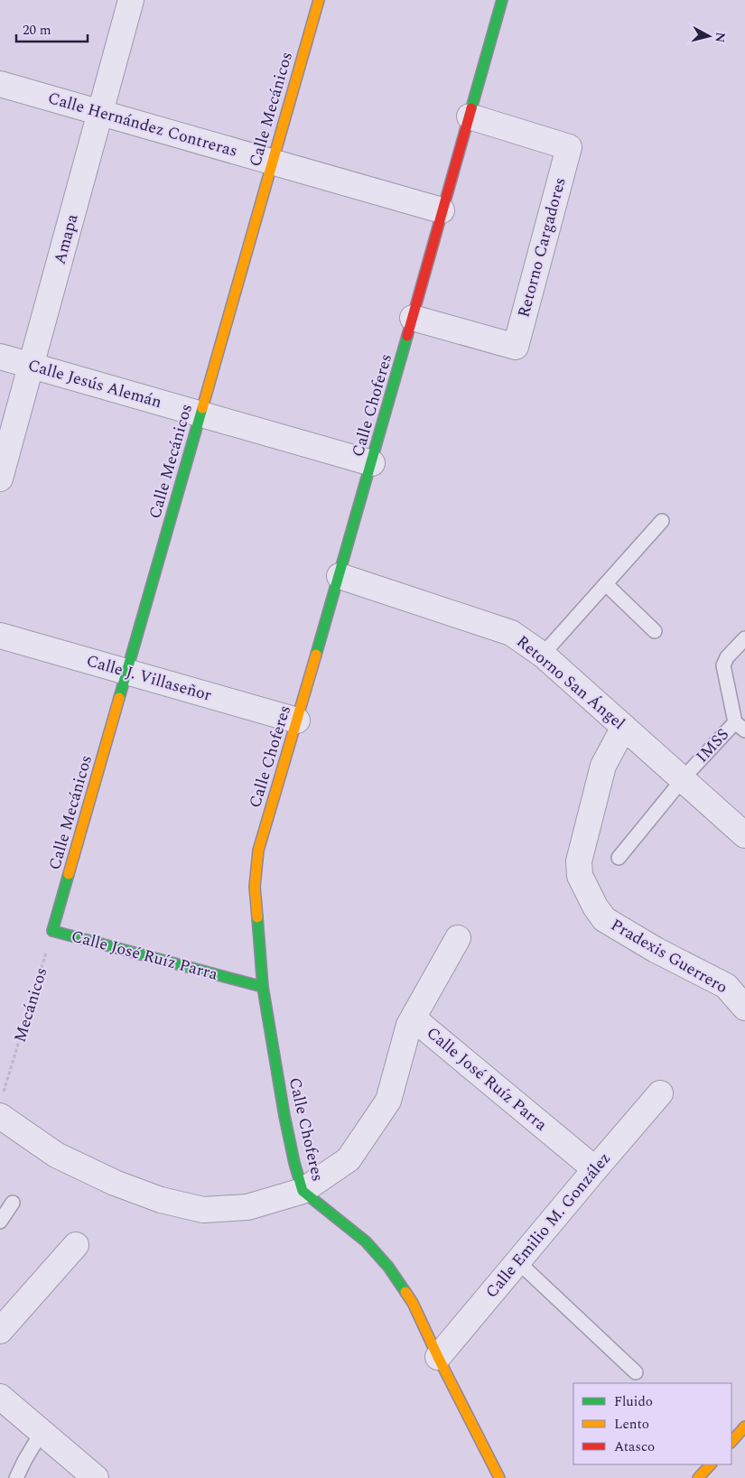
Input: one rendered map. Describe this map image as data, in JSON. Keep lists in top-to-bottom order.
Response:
{
  "streets": {
    "street": [
      "Calle Mecánicos",
      "Calle Hernández Contreras",
      "Amapa",
      "Retorno Cargadores",
      "Calle Jesús Alemán",
      "Calle Choferes",
      "Calle J. Villaseñor",
      "Retorno San Ángel",
      "Calle José Ruíz Parra",
      "Pradexis Guerrero",
      "Calle Emilio M. González"
    ],
    "lane": ["IMSS"],
    "path": ["Mecánicos"]
  },
  "crossings": [
    ["Calle Mecánicos", "Calle Hernández Contreras"],
    ["Calle Mecánicos", "Calle Jesús Alemán"],
    ["Calle Mecánicos", "Calle J. Villaseñor"],
    ["Calle Mecánicos", "Calle José Ruíz Parra"],
    ["Calle Mecánicos", "Mecánicos"],
    ["Calle Hernández Contreras", "Amapa"],
    ["Calle Hernández Contreras", "Calle Choferes"],
    ["Amapa", "Calle Jesús Alemán"],
    ["Retorno Cargadores", "Calle Choferes"],
    ["Calle Jesús Alemán", "Calle Choferes"],
    ["Calle Choferes", "Calle J. Villaseñor"],
    ["Calle Choferes", "Retorno San Ángel"],
    ["Calle Choferes", "Calle José Ruíz Parra"],
    ["Calle Choferes", "Calle Emilio M. González"],
    ["Retorno San Ángel", "IMSS"],
    ["Retorno San Ángel", "Pradexis Guerrero"],
    ["Calle José Ruíz Parra", "Mecánicos"],
    ["Calle José Ruíz Parra", "Calle Emilio M. González"]
  ],
  "legend": ["Fluido", "Lento", "Atasco"],
  "scale_bar": "20 m",
  "north": "right"
}
